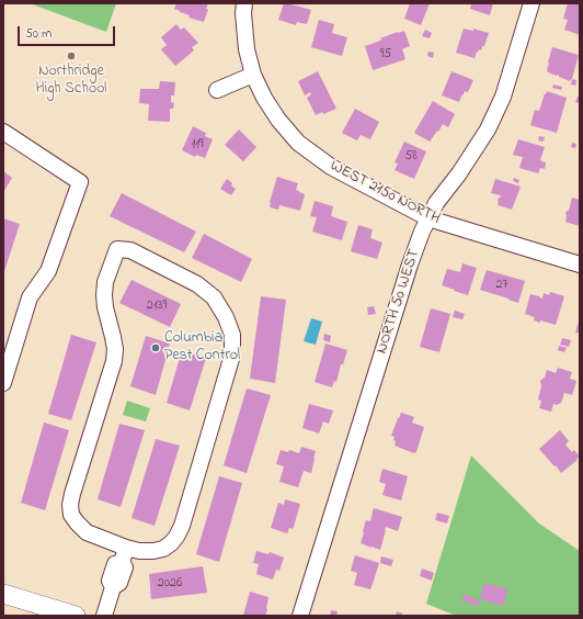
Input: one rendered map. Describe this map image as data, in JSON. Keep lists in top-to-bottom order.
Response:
{
  "streets": {
    "street": ["WEST 2150 NORTH", "NORTH 50 WEST"]
  },
  "crossings": [
    ["WEST 2150 NORTH", "NORTH 50 WEST"]
  ],
  "places": ["Northridge High School", "Columbia Pest Control"],
  "house_numbers": [
    "95",
    "119",
    "58",
    "27",
    "2139",
    "2026"
  ],
  "scale_bar": "50 m"
}
